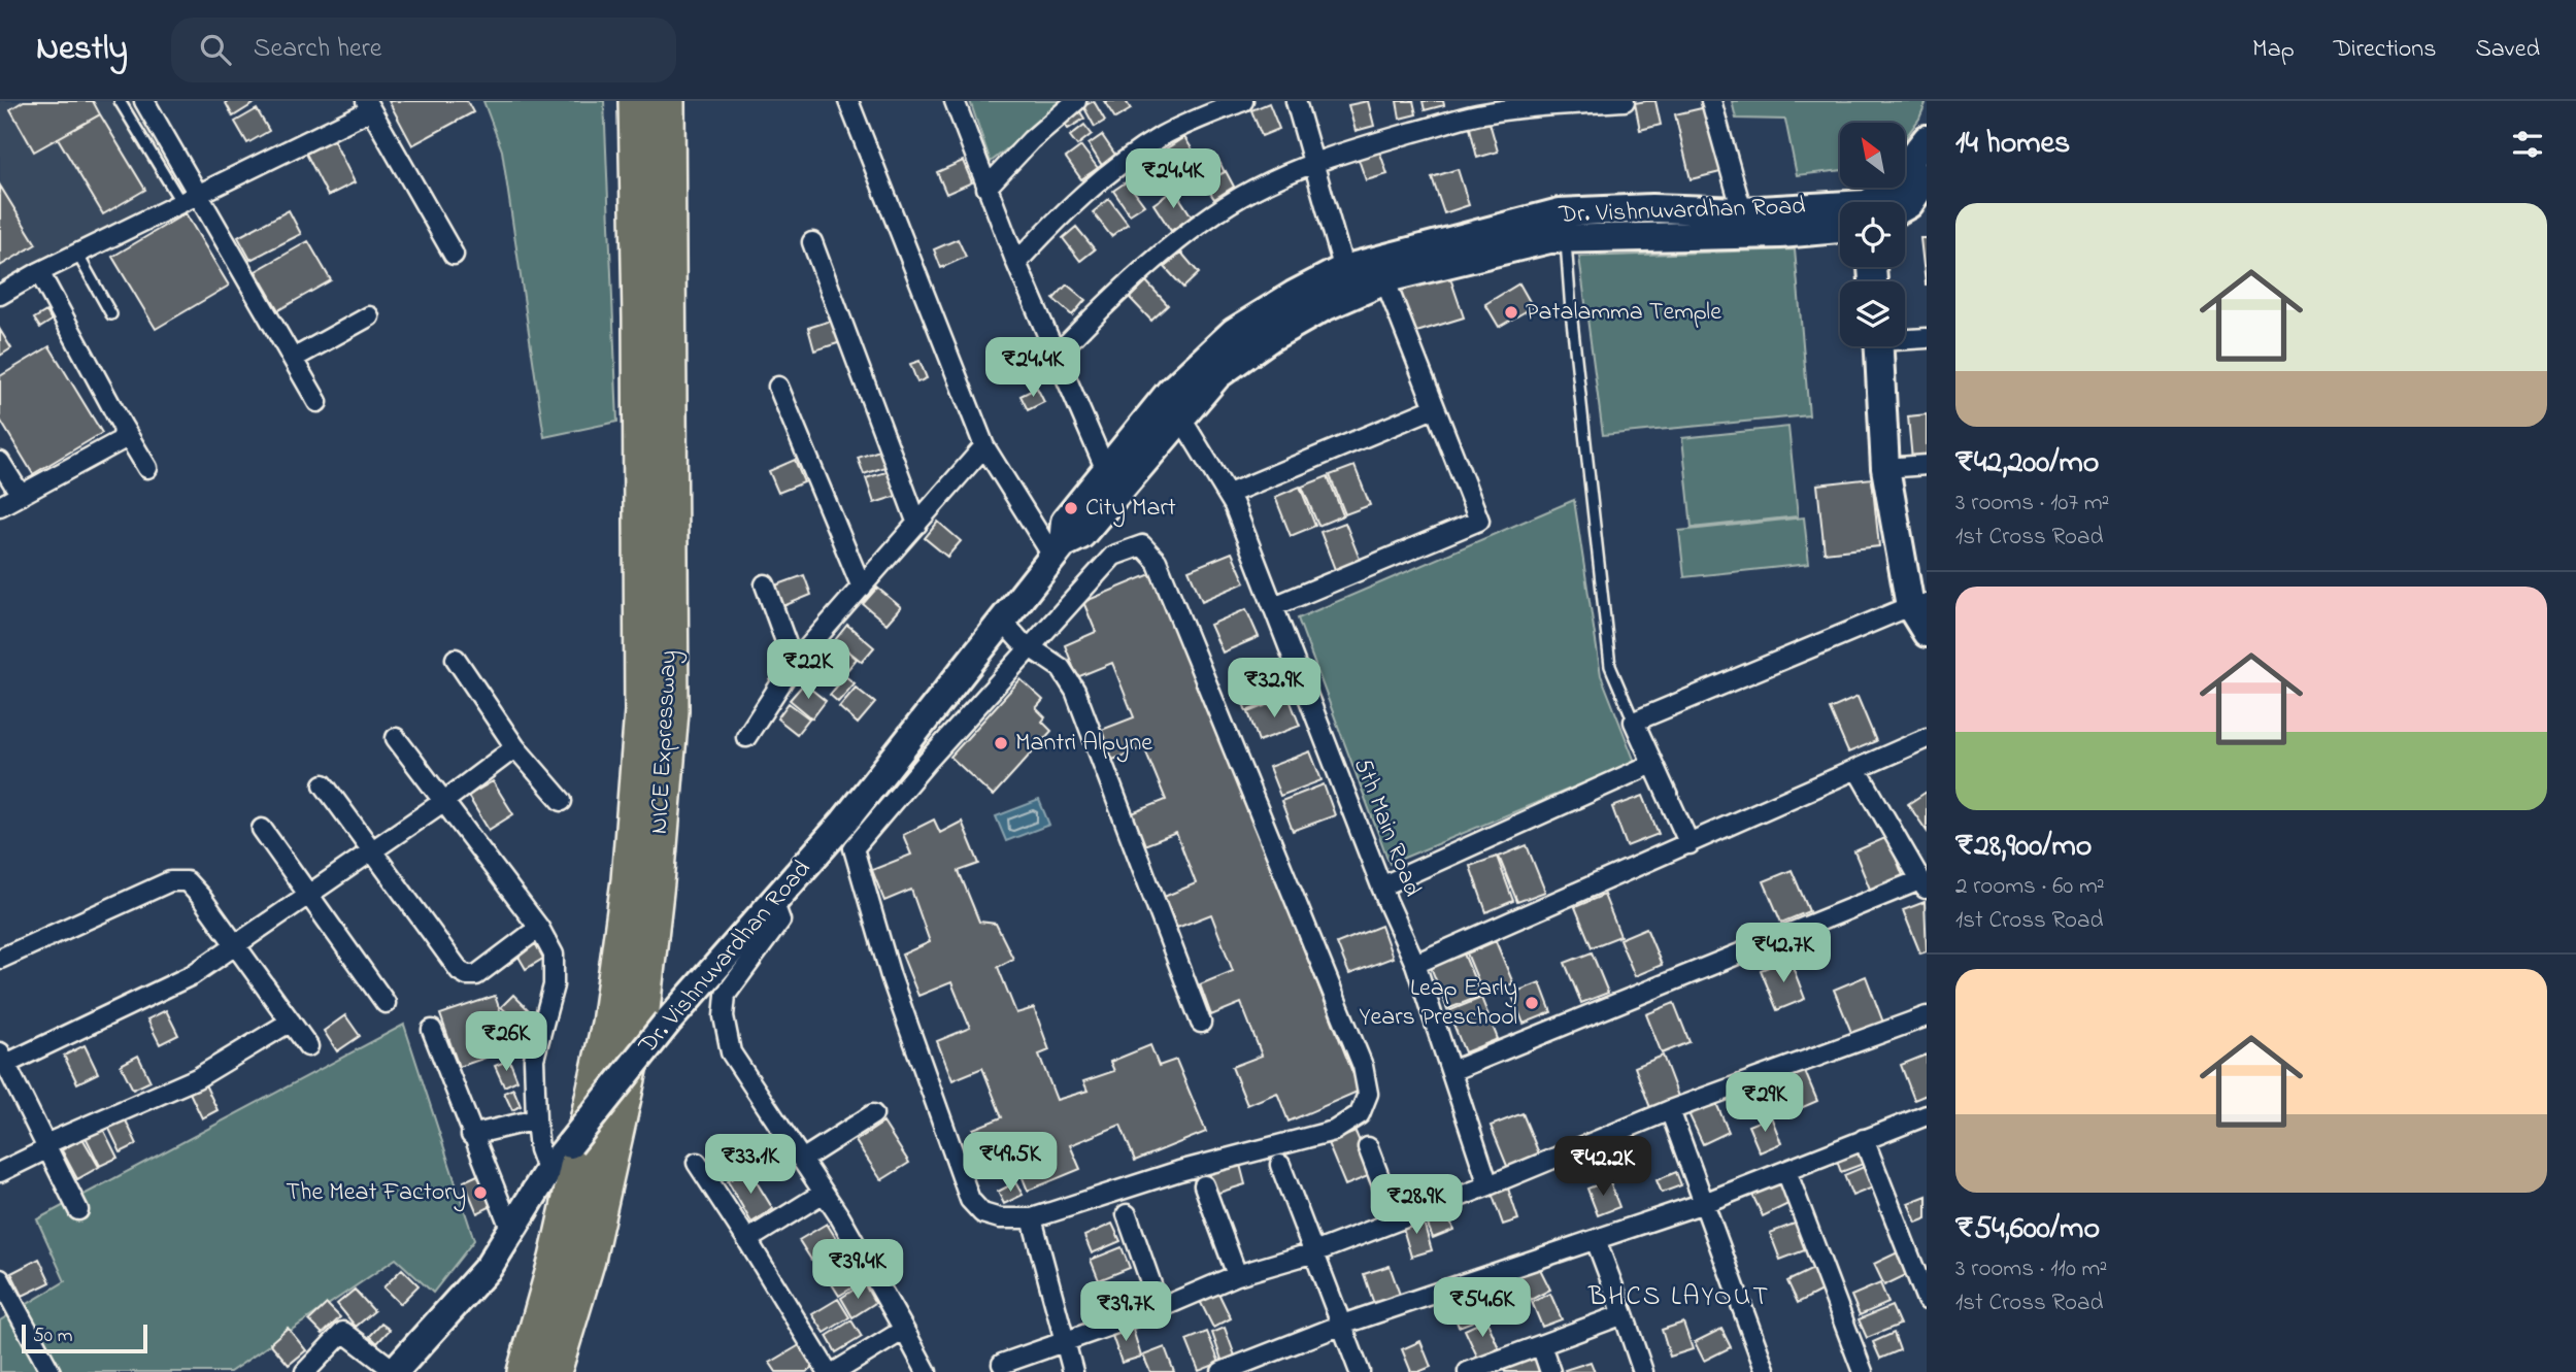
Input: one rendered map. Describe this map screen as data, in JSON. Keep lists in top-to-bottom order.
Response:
{
  "streets": {
    "highway": ["NICE Expressway"],
    "main road": ["Dr. Vishnuvardhan Road"],
    "street": ["5th Main Road"]
  },
  "crossings": [
    ["Dr. Vishnuvardhan Road", "5th Main Road"]
  ],
  "districts": ["BHCS LAYOUT"],
  "places": [
    "Patalamma Temple",
    "City Mart",
    "Mantri Alpyne",
    "Leap Early Years Preschool",
    "The Meat Factory"
  ],
  "scale_bar": "50 m",
  "north": "top left",
  "page": {
    "header": "Nestly",
    "search": "Search here",
    "nav": ["Map", "Directions", "Saved"],
    "heading": "14 homes",
    "price": [
      "₹24.4K",
      "₹24.4K",
      "₹22K",
      "₹32.9K",
      "₹42.7K",
      "₹26K",
      "₹29K",
      "₹49.5K",
      "₹33.1K",
      "₹42.2K",
      "₹28.9K",
      "₹39.4K",
      "₹54.6K",
      "₹39.7K"
    ],
    "list": [
      {
        "name": "₹42,200/mo",
        "note": "3 rooms · 107 m² · 1st Cross Road"
      },
      {
        "name": "₹28,900/mo",
        "note": "2 rooms · 60 m² · 1st Cross Road"
      },
      {
        "name": "₹54,600/mo",
        "note": "3 rooms · 110 m² · 1st Cross Road"
      }
    ],
    "scale": "50 m"
  }
}
